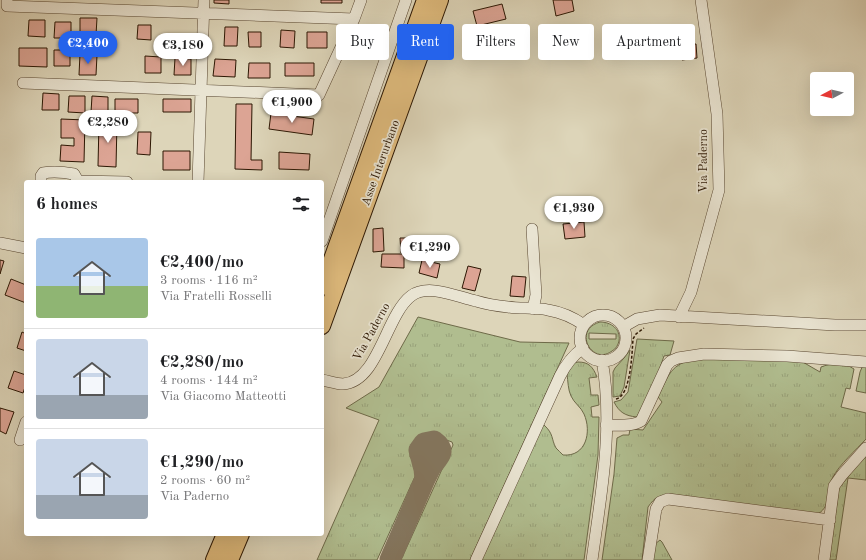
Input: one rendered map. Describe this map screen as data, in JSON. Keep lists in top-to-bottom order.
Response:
{
  "streets": {
    "highway": ["Asse Interurbano"],
    "street": ["Via Paderno"]
  },
  "north": "left",
  "page": {
    "chip": [
      "Buy",
      "Rent",
      "Filters",
      "New",
      "Apartment"
    ],
    "price": [
      "€2,400",
      "€3,180",
      "€1,900",
      "€2,280",
      "€1,930",
      "€1,290"
    ],
    "heading": "6 homes",
    "list": [
      {
        "name": "€2,400/mo",
        "note": "3 rooms · 116 m² · Via Fratelli Rosselli"
      },
      {
        "name": "€2,280/mo",
        "note": "4 rooms · 144 m² · Via Giacomo Matteotti"
      },
      {
        "name": "€1,290/mo",
        "note": "2 rooms · 60 m² · Via Paderno"
      }
    ]
  }
}
